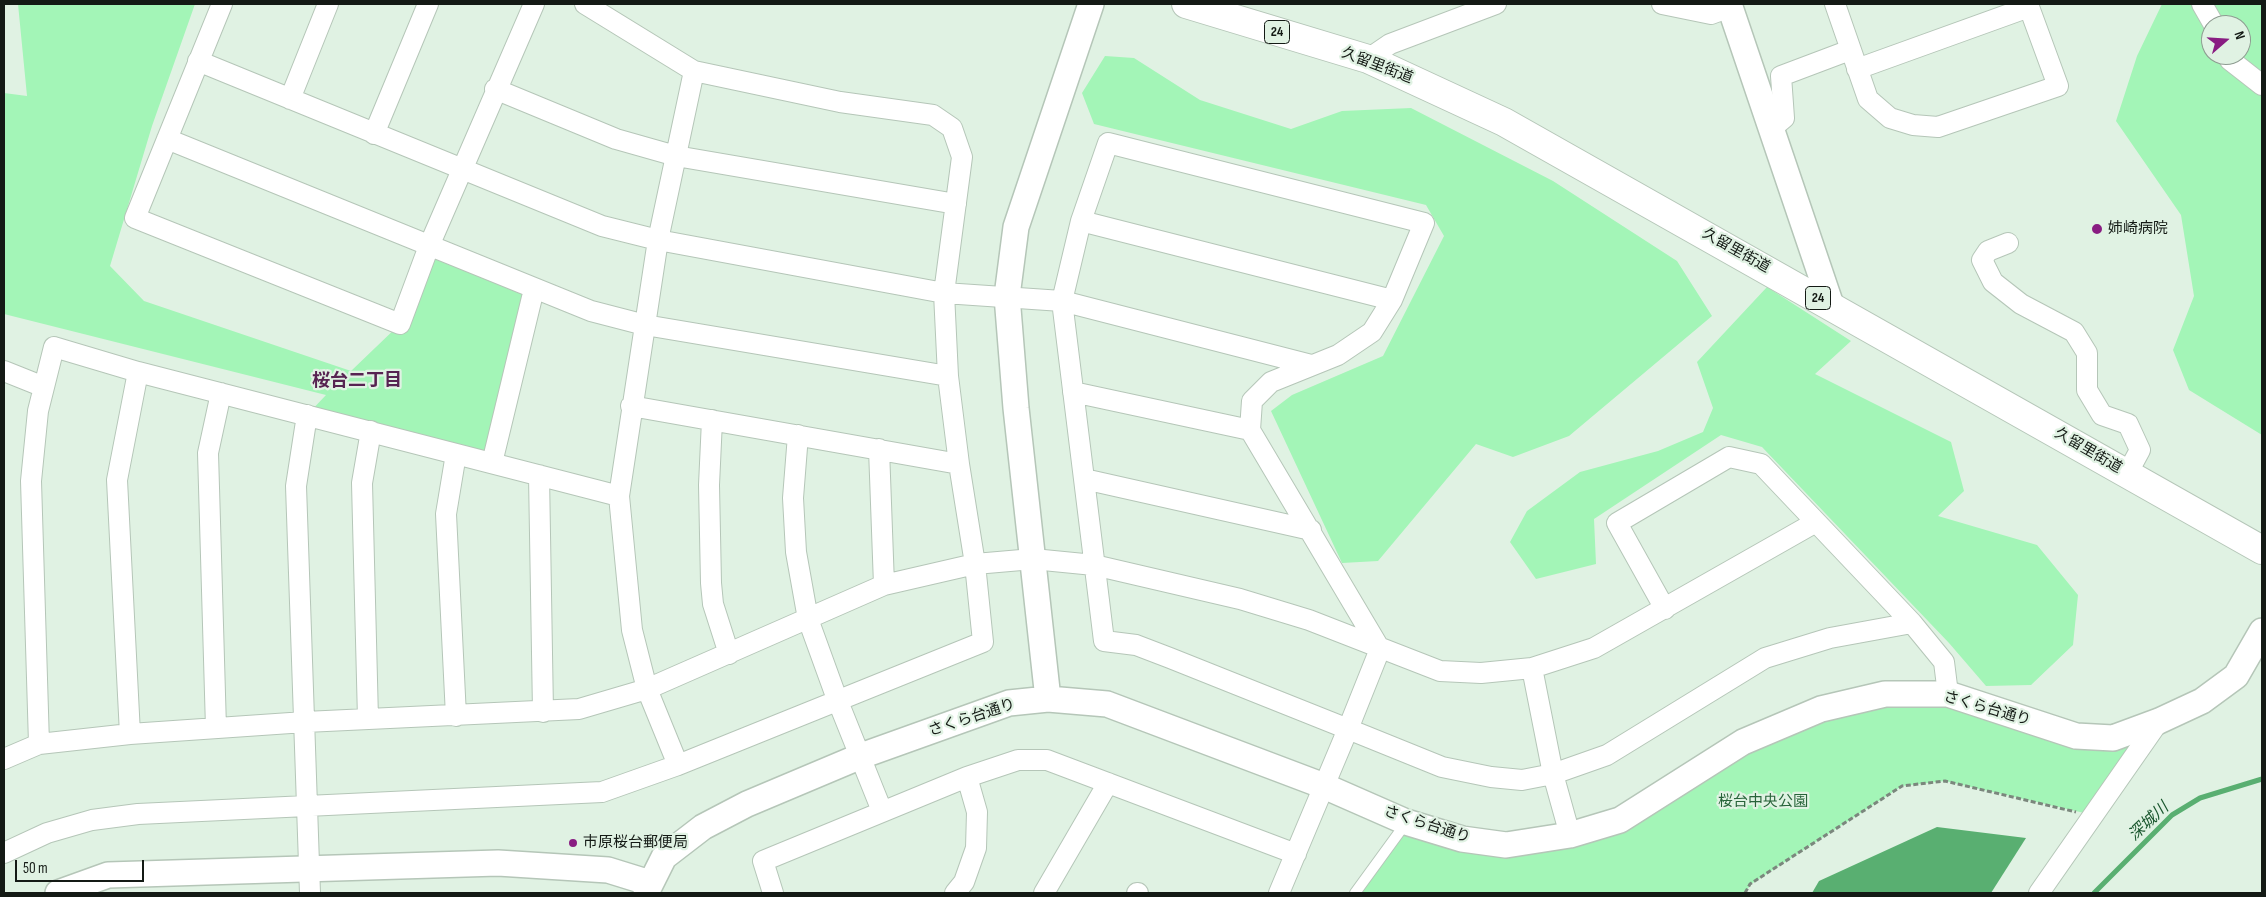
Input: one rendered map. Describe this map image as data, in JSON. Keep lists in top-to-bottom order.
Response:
{
  "streets": {
    "main road": ["24", "久留里街道"],
    "street": ["さくら台通り"]
  },
  "districts": ["桜台二丁目"],
  "water": ["深城川"],
  "parks": ["桜台中央公園"],
  "places": ["姉崎病院", "市原桜台郵便局"],
  "scale_bar": "50 m",
  "north": "right"
}
